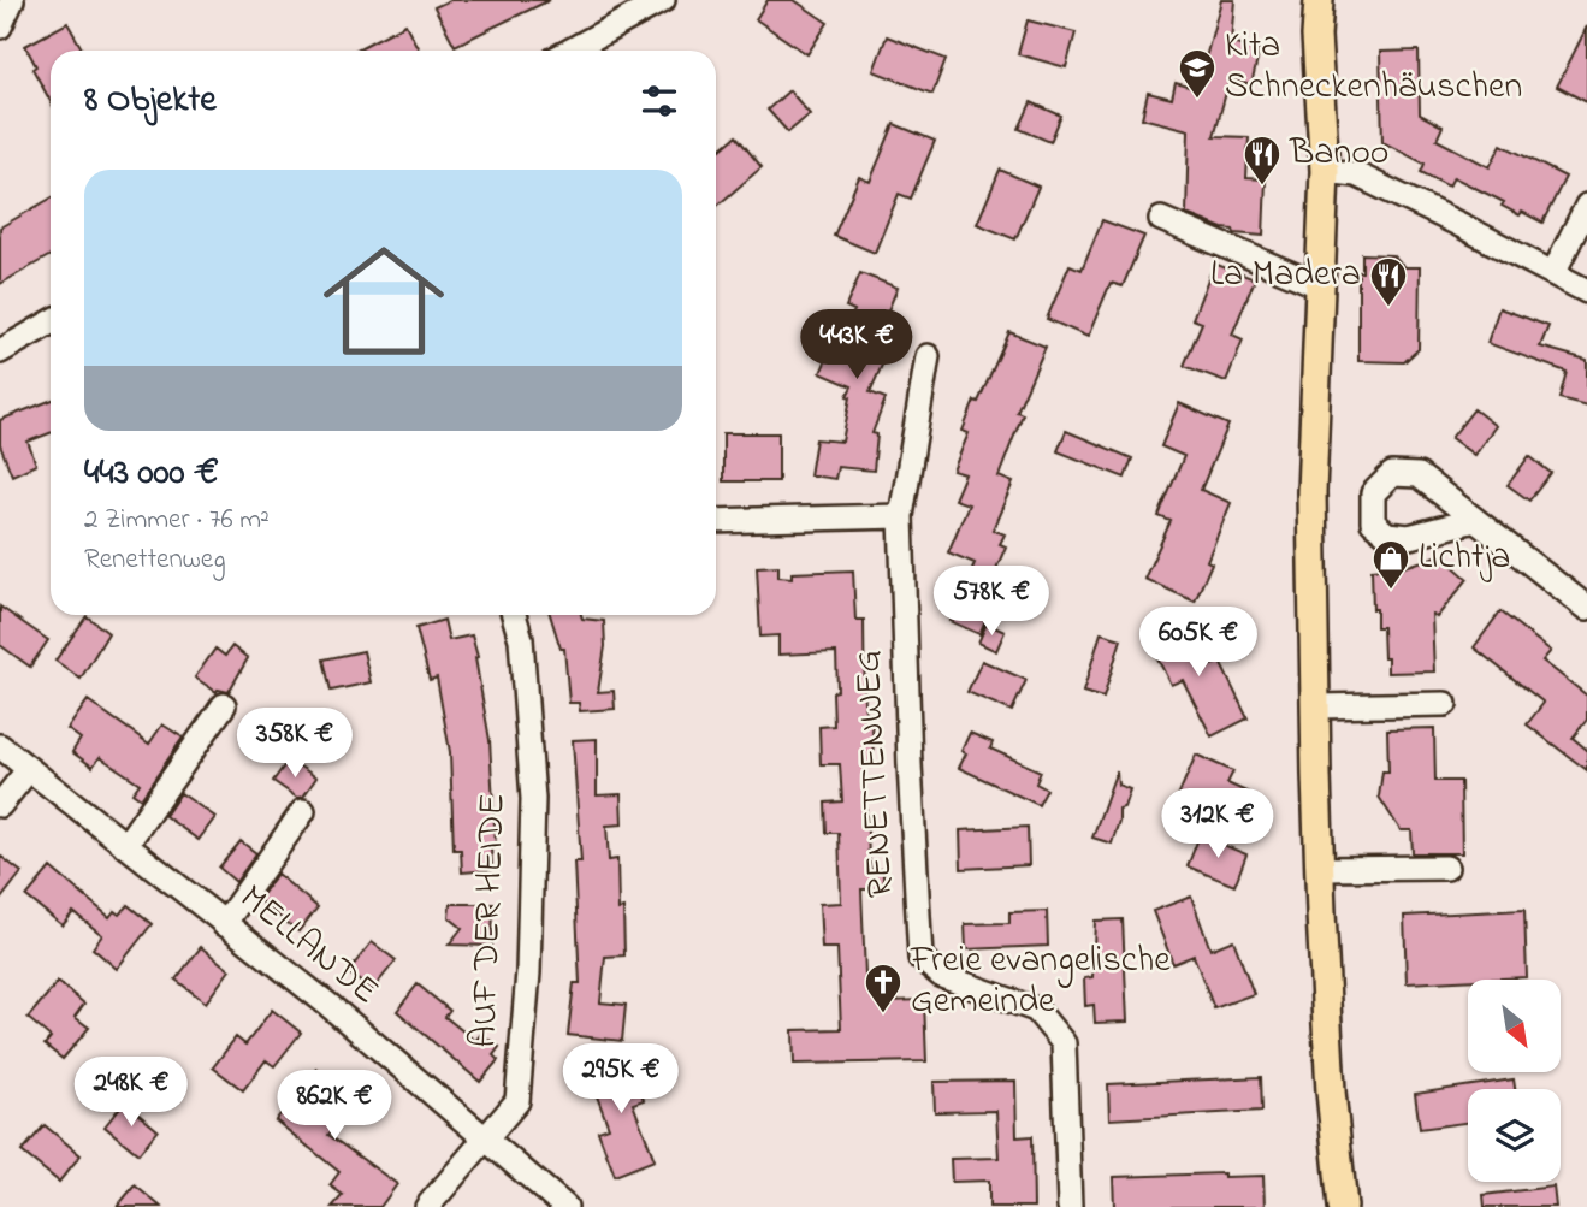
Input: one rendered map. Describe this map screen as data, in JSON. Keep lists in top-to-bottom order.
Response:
{
  "streets": {
    "street": ["RENETTENWEG", "AUF DER HEIDE", "MELLANDE"]
  },
  "crossings": [
    ["AUF DER HEIDE", "MELLANDE"]
  ],
  "places": {
    "school or university": ["Kita Schneckenhäuschen"],
    "restaurant": ["Banoo", "La Madera"],
    "shop": ["Lichtja"],
    "church": ["Freie evangelische Gemeinde"]
  },
  "north": "bottom right",
  "page": {
    "heading": "8 Objekte",
    "list": [
      {
        "name": "443 000 €",
        "note": "2 Zimmer · 76 m² · Renettenweg"
      }
    ],
    "price": [
      "443K €",
      "578K €",
      "605K €",
      "358K €",
      "312K €",
      "295K €",
      "248K €",
      "862K €"
    ]
  }
}
